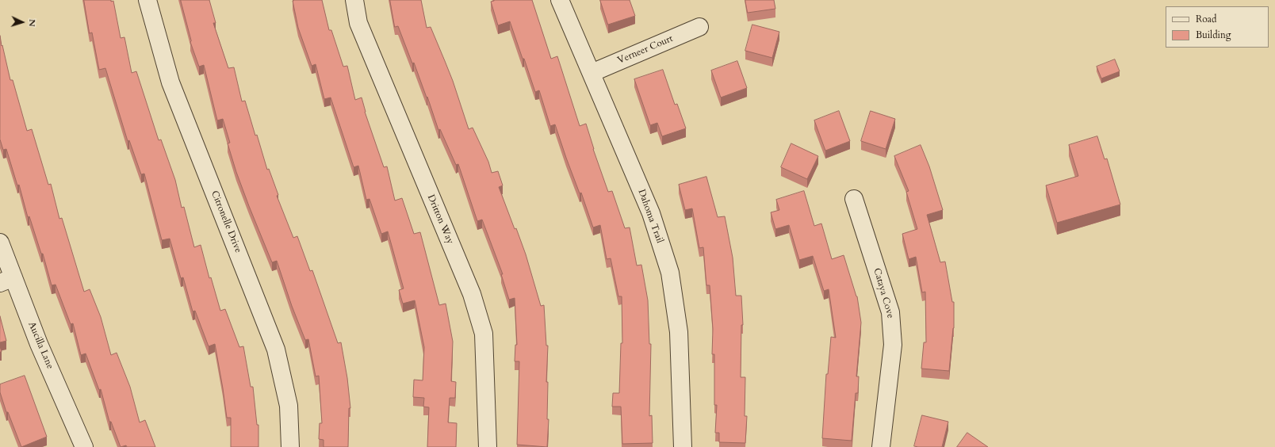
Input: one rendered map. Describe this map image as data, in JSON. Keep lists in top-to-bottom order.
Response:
{
  "streets": {
    "street": [
      "Verneer Court",
      "Dahoma Trail",
      "Dritton Way",
      "Citronelle Drive",
      "Cataya Cove",
      "Aucilla Lane"
    ]
  },
  "crossings": [
    ["Verneer Court", "Dahoma Trail"]
  ],
  "legend": ["Road", "Building"],
  "north": "right"
}
